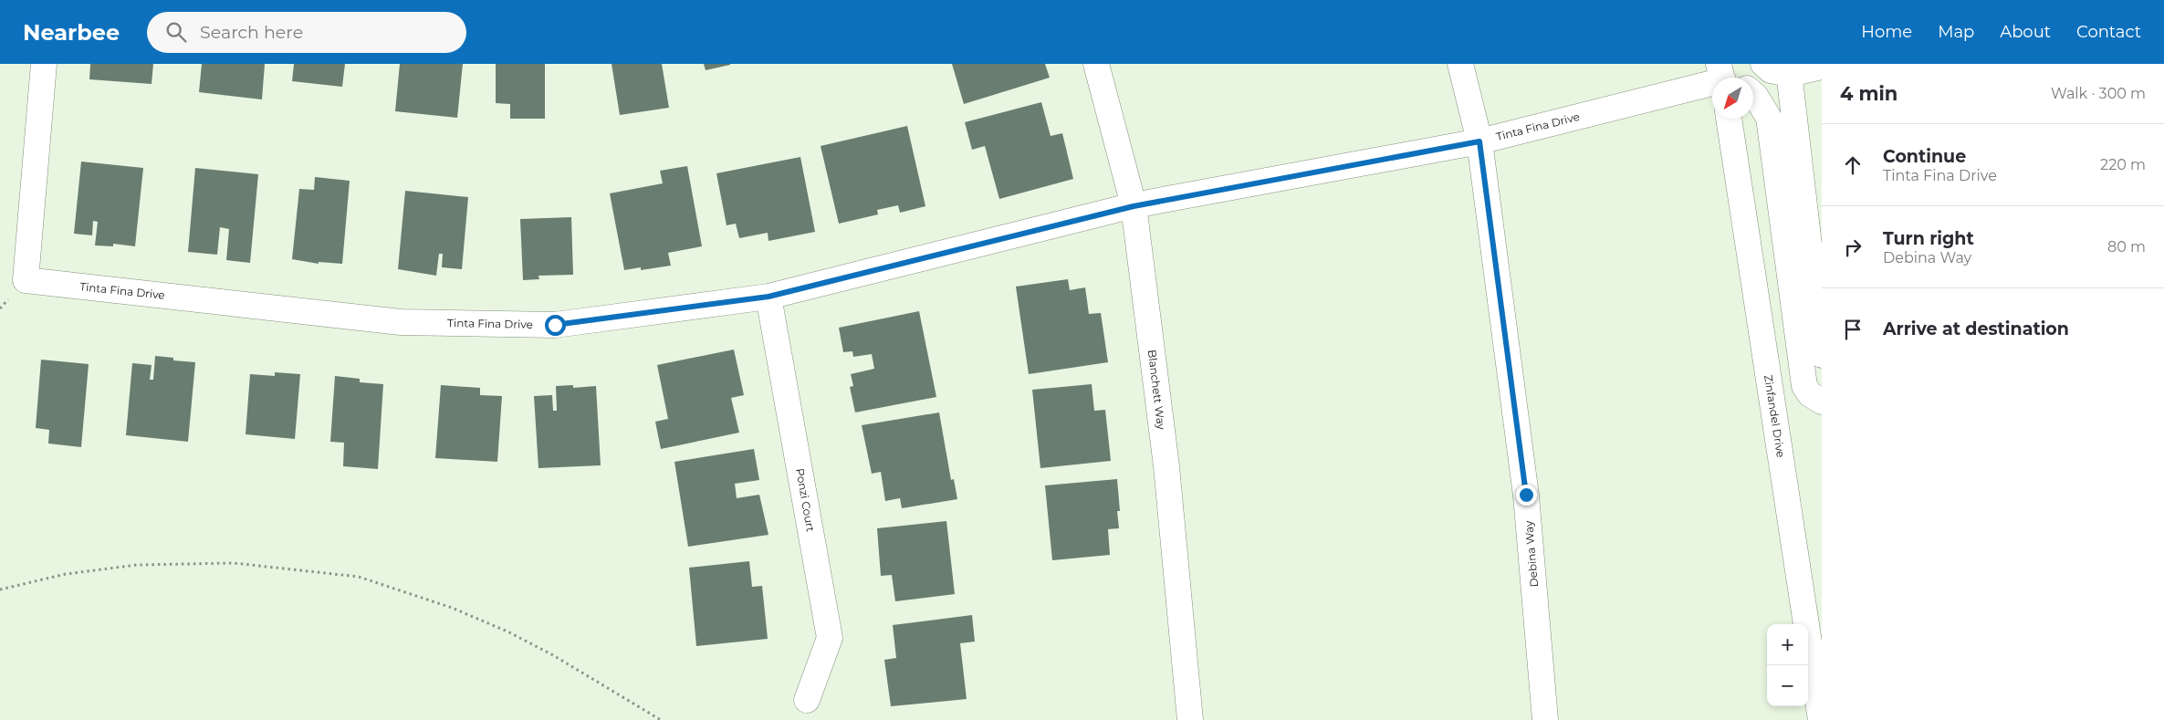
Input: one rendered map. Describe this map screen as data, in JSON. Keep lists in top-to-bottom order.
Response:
{
  "streets": {
    "street": [
      "Tinta Fina Drive",
      "Blanchett Way",
      "Zinfandel Drive",
      "Ponzi Court",
      "Debina Way"
    ]
  },
  "crossings": [
    ["Tinta Fina Drive", "Blanchett Way"],
    ["Tinta Fina Drive", "Ponzi Court"],
    ["Tinta Fina Drive", "Debina Way"]
  ],
  "north": "bottom left",
  "page": {
    "header": "Nearbee",
    "search": "Search here",
    "nav": [
      "Home",
      "Map",
      "About",
      "Contact"
    ],
    "heading": ["4 min", "Walk · 300 m"],
    "list": [
      ["Continue", "Tinta Fina Drive", "220 m"],
      ["Turn right", "Debina Way", "80 m"],
      "Arrive at destination"
    ],
    "map_buttons": ["+", "−"]
  }
}
